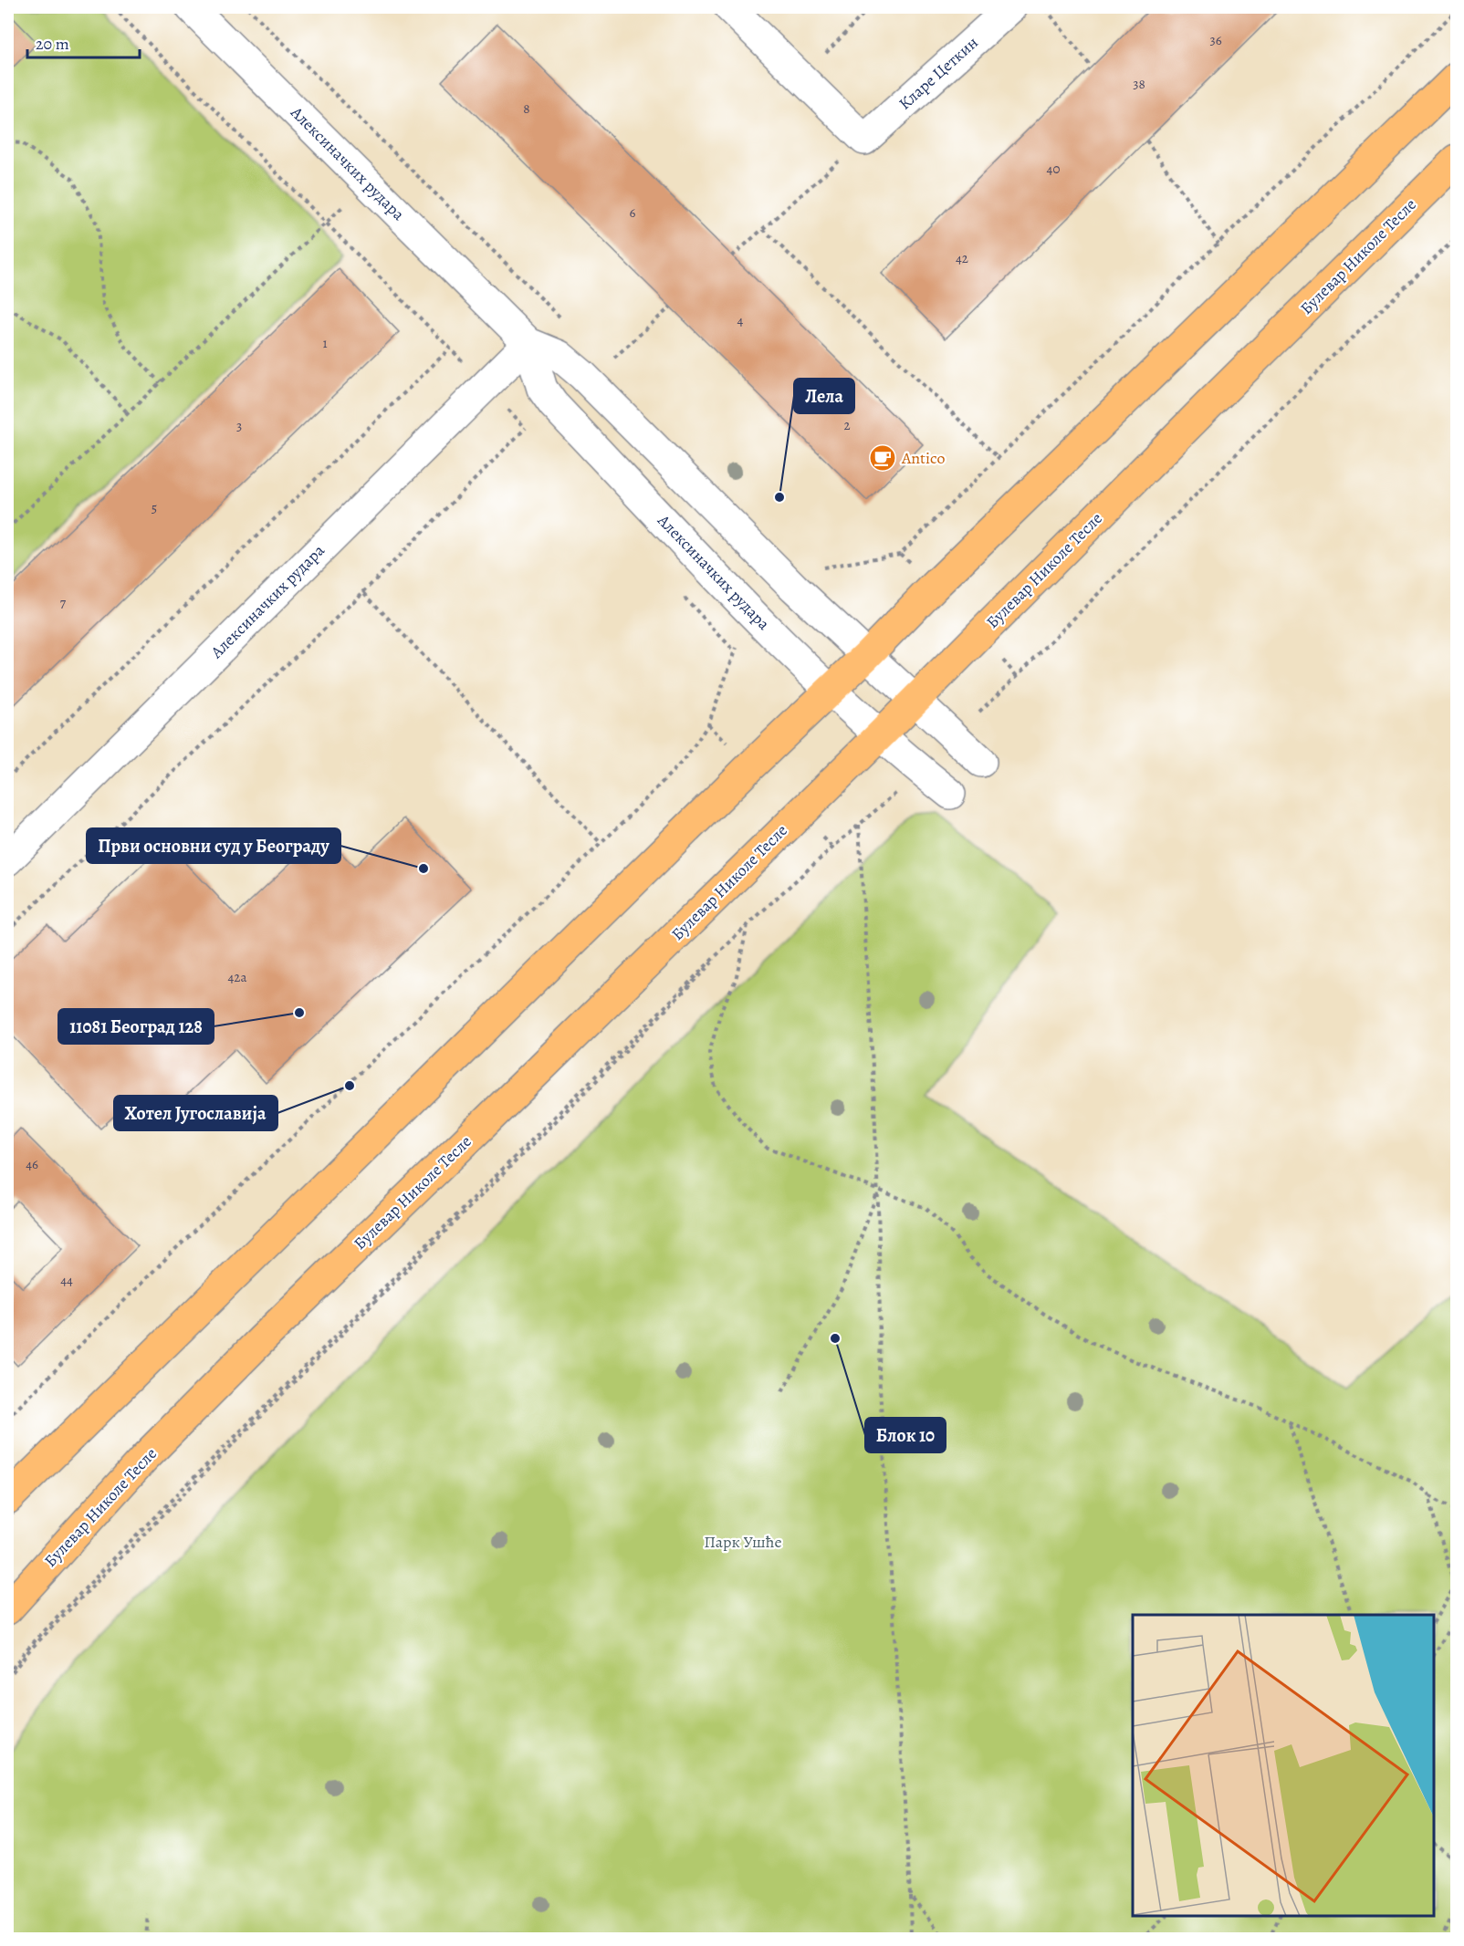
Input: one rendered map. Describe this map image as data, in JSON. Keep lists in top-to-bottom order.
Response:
{
  "streets": {
    "main road": ["Булевар Николе Тесле"],
    "street": ["Кларе Цеткин", "Алексиначких рудара"]
  },
  "crossings": [
    ["Алексиначких рудара", "Булевар Николе Тесле"]
  ],
  "parks": ["Парк Ушће"],
  "places": {
    "cafe": ["Antico"],
    "other": [
      "Лела",
      "Први основни суд у Београду",
      "11081 Београд 128",
      "Хотел Југославија",
      "Блок 10"
    ]
  },
  "house_numbers": [
    "36",
    "38",
    "8",
    "40",
    "6",
    "42",
    "4",
    "1",
    "2",
    "3",
    "5",
    "7",
    "42a",
    "46",
    "44"
  ],
  "scale_bar": "20 m"
}
